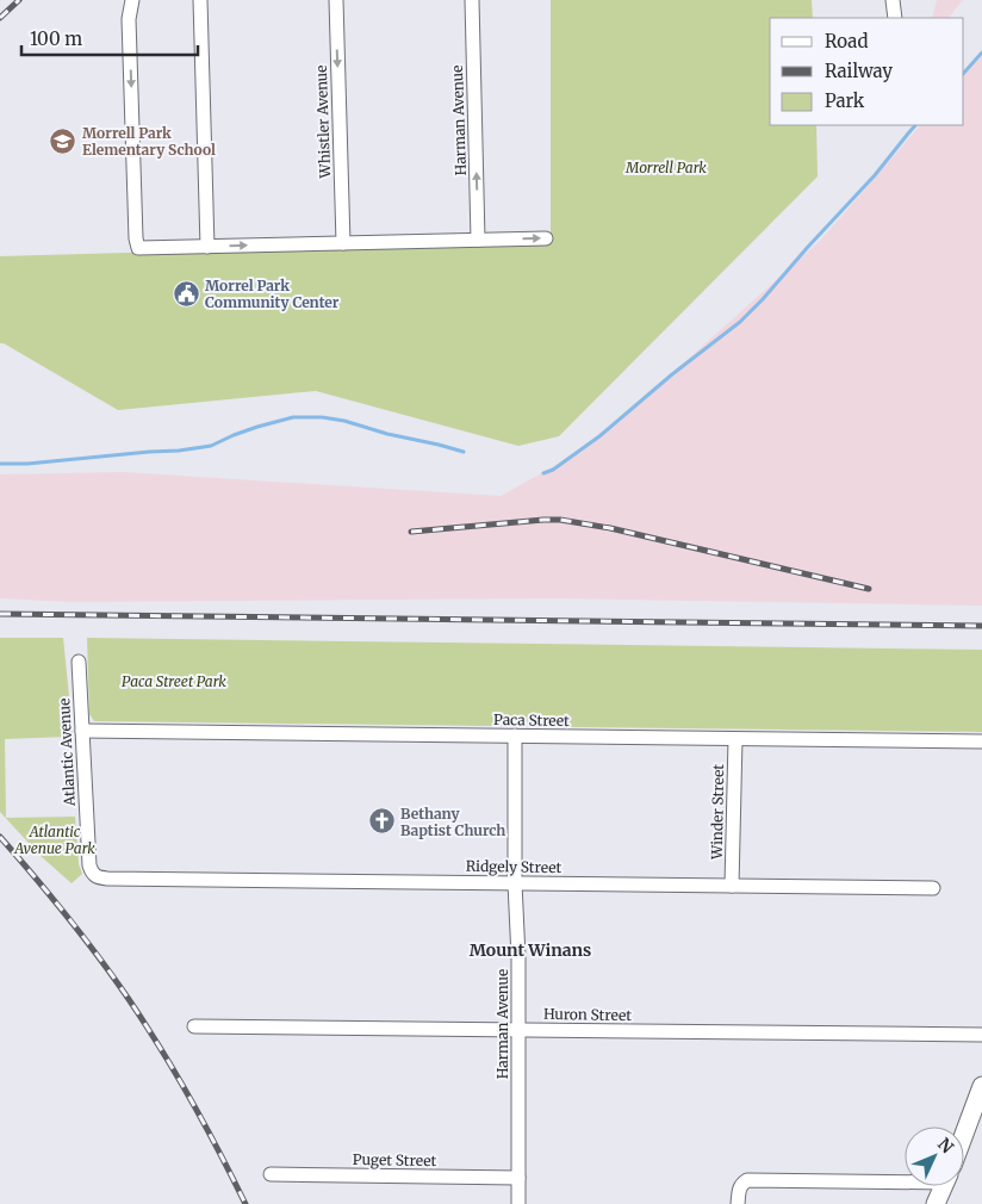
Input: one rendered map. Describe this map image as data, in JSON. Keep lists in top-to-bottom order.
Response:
{
  "streets": {
    "street": [
      "Harman Avenue",
      "Whistler Avenue",
      "Paca Street",
      "Atlantic Avenue",
      "Winder Street",
      "Ridgely Street",
      "Huron Street",
      "Puget Street"
    ]
  },
  "crossings": [
    ["Harman Avenue", "Paca Street"],
    ["Harman Avenue", "Ridgely Street"],
    ["Harman Avenue", "Huron Street"],
    ["Harman Avenue", "Puget Street"],
    ["Paca Street", "Atlantic Avenue"],
    ["Paca Street", "Winder Street"],
    ["Atlantic Avenue", "Ridgely Street"],
    ["Winder Street", "Ridgely Street"]
  ],
  "one_way": ["Whistler Avenue"],
  "districts": ["Mount Winans"],
  "parks": ["Morrell Park", "Paca Street Park", "Atlantic Avenue Park"],
  "places": {
    "school or university": ["Morrell Park Elementary School"],
    "public building": ["Morrel Park Community Center"],
    "church": ["Bethany Baptist Church"]
  },
  "legend": ["Road", "Railway", "Park"],
  "scale_bar": "100 m",
  "north": "top right"
}
